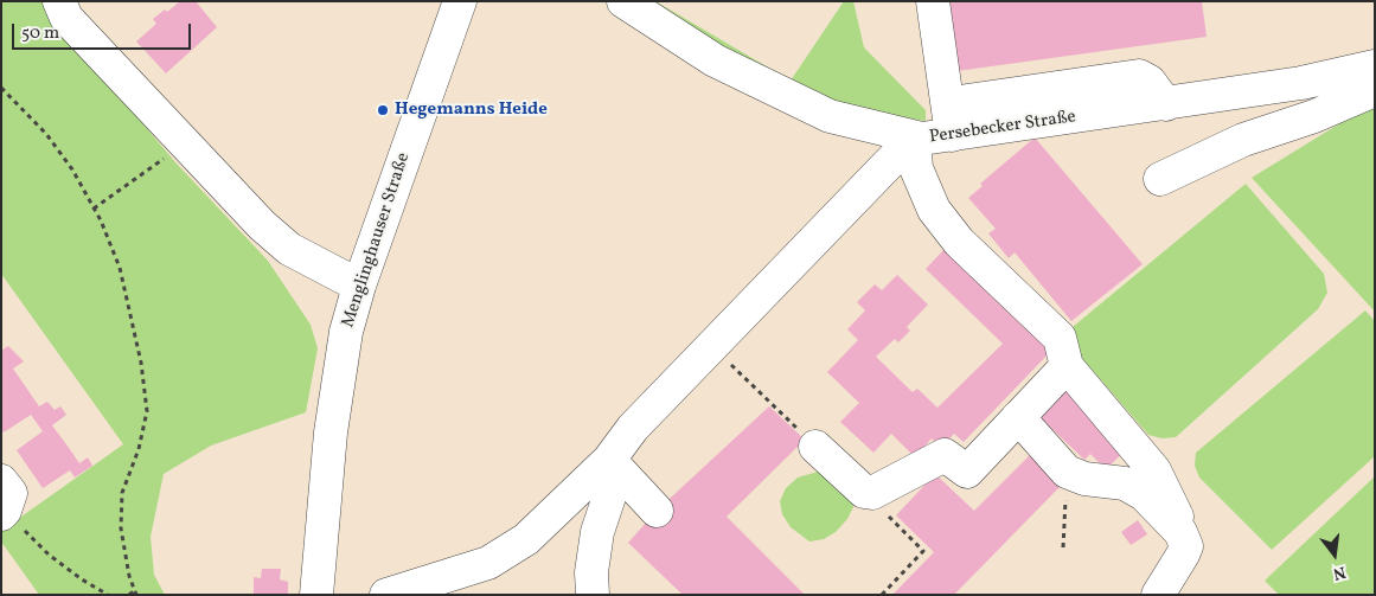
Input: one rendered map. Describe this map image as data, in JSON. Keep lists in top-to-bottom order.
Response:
{
  "streets": {
    "street": ["Persebecker Straße", "Menglinghauser Straße"]
  },
  "places": ["Hegemanns Heide"],
  "scale_bar": "50 m",
  "north": "bottom"
}
